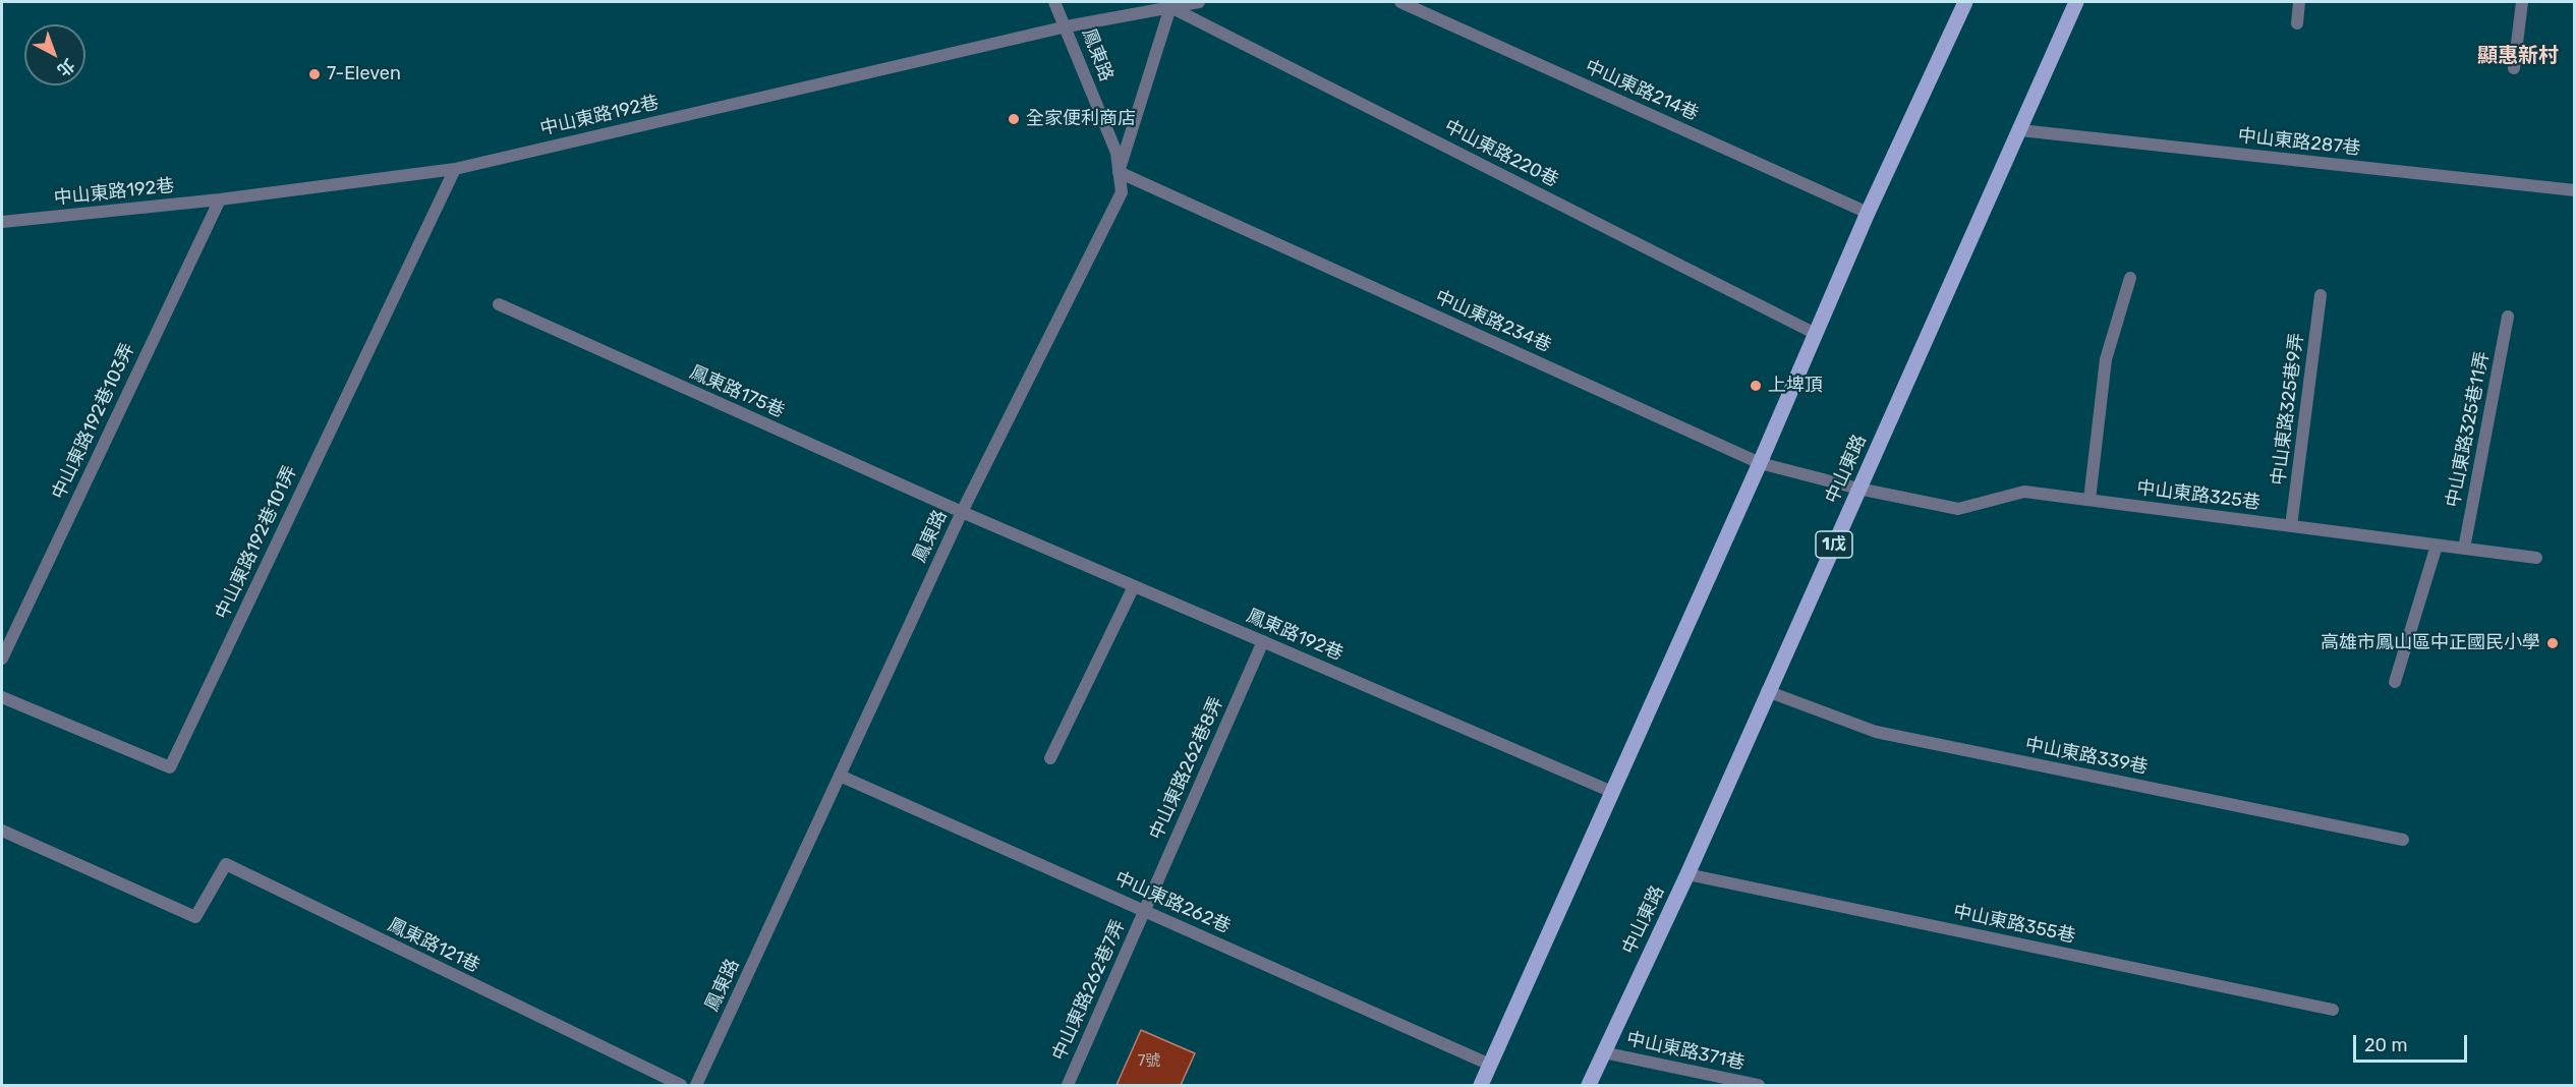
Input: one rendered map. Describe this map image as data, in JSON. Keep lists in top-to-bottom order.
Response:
{
  "streets": {
    "main road": ["中山東路", "1戊"],
    "street": [
      "鳳東路",
      "中山東路214巷",
      "中山東路192巷",
      "中山東路287巷",
      "中山東路220巷",
      "中山東路234巷",
      "鳳東路175巷",
      "中山東路325巷9弄",
      "中山東路192巷103弄",
      "中山東路325巷11弄",
      "中山東路325巷",
      "中山東路192巷101弄",
      "鳳東路192巷",
      "中山東路339巷",
      "中山東路262巷8弄",
      "中山東路262巷",
      "中山東路355巷",
      "鳳東路121巷",
      "中山東路262巷7弄",
      "中山東路371巷"
    ]
  },
  "crossings": [
    ["鳳東路", "中山東路192巷"],
    ["鳳東路", "中山東路234巷"],
    ["鳳東路", "鳳東路175巷"],
    ["鳳東路", "鳳東路192巷"],
    ["鳳東路", "中山東路262巷"],
    ["中山東路192巷", "中山東路220巷"],
    ["中山東路192巷", "中山東路192巷103弄"],
    ["中山東路192巷", "中山東路192巷101弄"],
    ["中山東路287巷", "中山東路"],
    ["中山東路234巷", "中山東路"],
    ["中山東路234巷", "中山東路325巷"],
    ["鳳東路175巷", "鳳東路192巷"],
    ["中山東路325巷9弄", "中山東路325巷"],
    ["中山東路325巷11弄", "中山東路325巷"],
    ["中山東路", "中山東路325巷"],
    ["中山東路", "中山東路339巷"],
    ["中山東路", "中山東路355巷"],
    ["中山東路", "中山東路371巷"],
    ["鳳東路192巷", "中山東路262巷8弄"],
    ["中山東路262巷8弄", "中山東路262巷"],
    ["中山東路262巷8弄", "中山東路262巷7弄"],
    ["中山東路262巷", "中山東路262巷7弄"]
  ],
  "districts": ["顯惠新村"],
  "places": [
    "7-Eleven",
    "全家便利商店",
    "上埤頂",
    "高雄市鳳山區中正國民小學"
  ],
  "house_numbers": ["7號"],
  "scale_bar": "20 m",
  "north": "bottom right"
}
